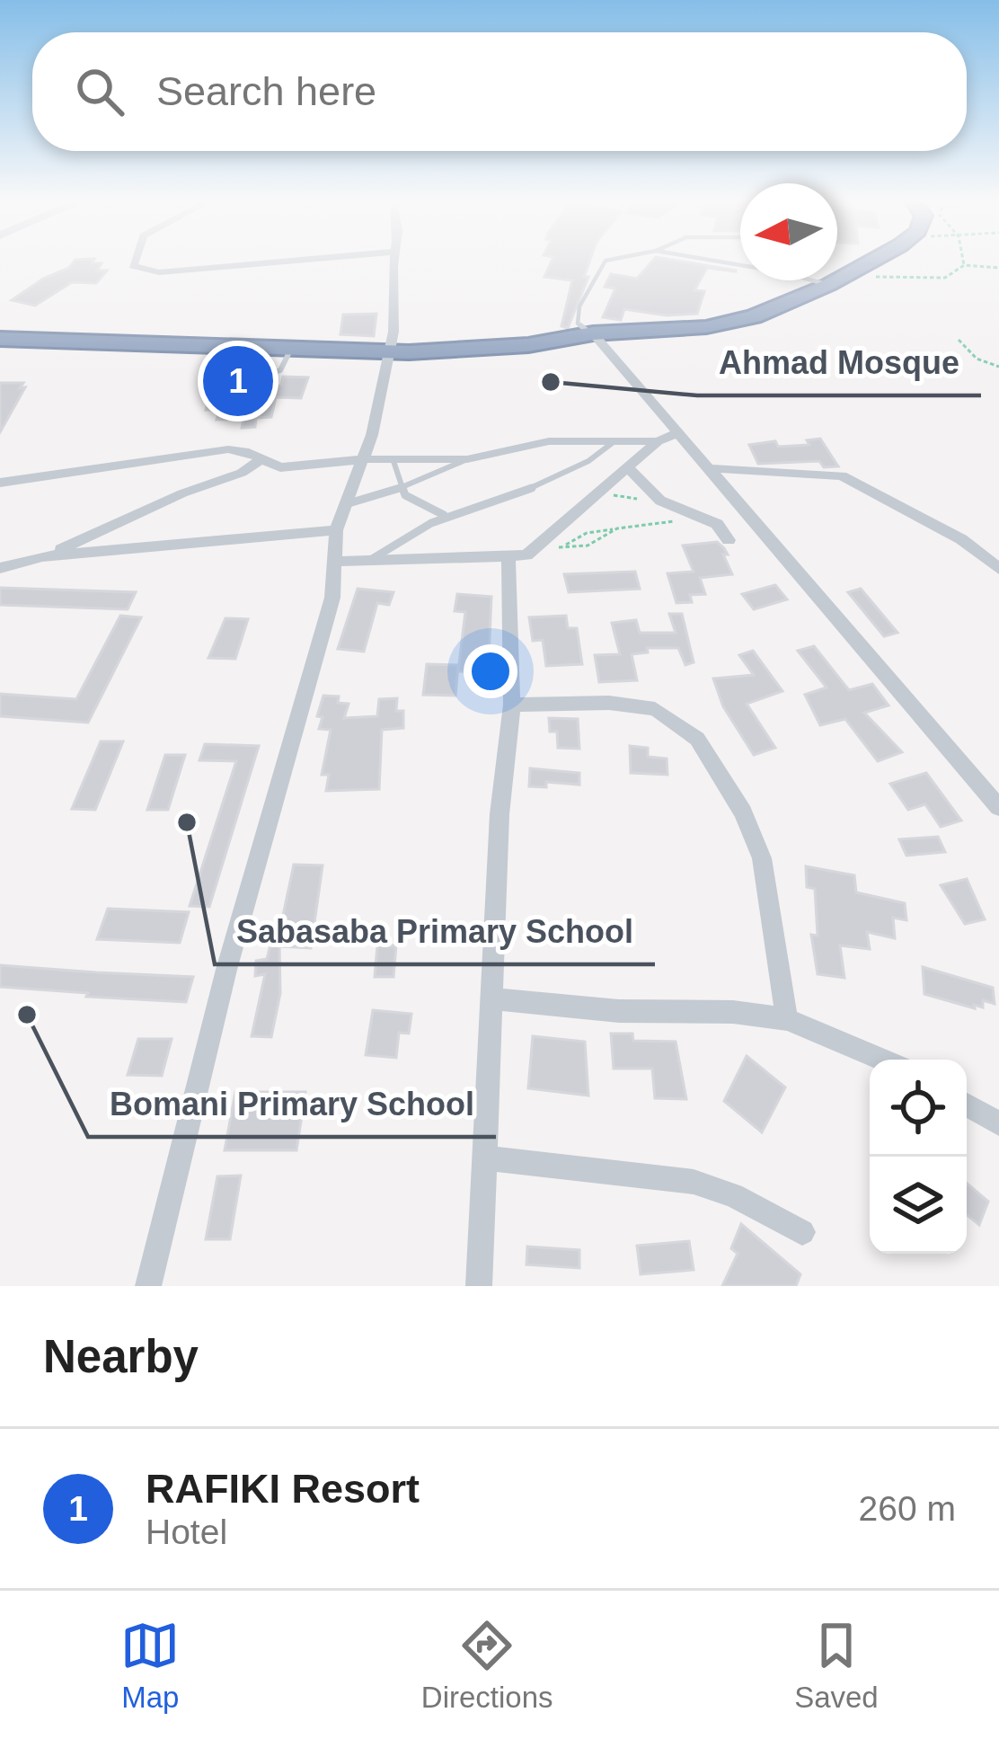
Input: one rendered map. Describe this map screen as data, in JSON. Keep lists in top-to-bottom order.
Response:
{
  "places": ["Ahmad Mosque", "Sabasaba Primary School", "Bomani Primary School"],
  "north": "left",
  "page": {
    "search": "Search here",
    "pins": "1",
    "heading": "Nearby",
    "list": [
      {
        "mark": "1",
        "name": "RAFIKI Resort",
        "note": "Hotel",
        "value": "260 m"
      }
    ],
    "nav": ["Map", "Directions", "Saved"]
  }
}
